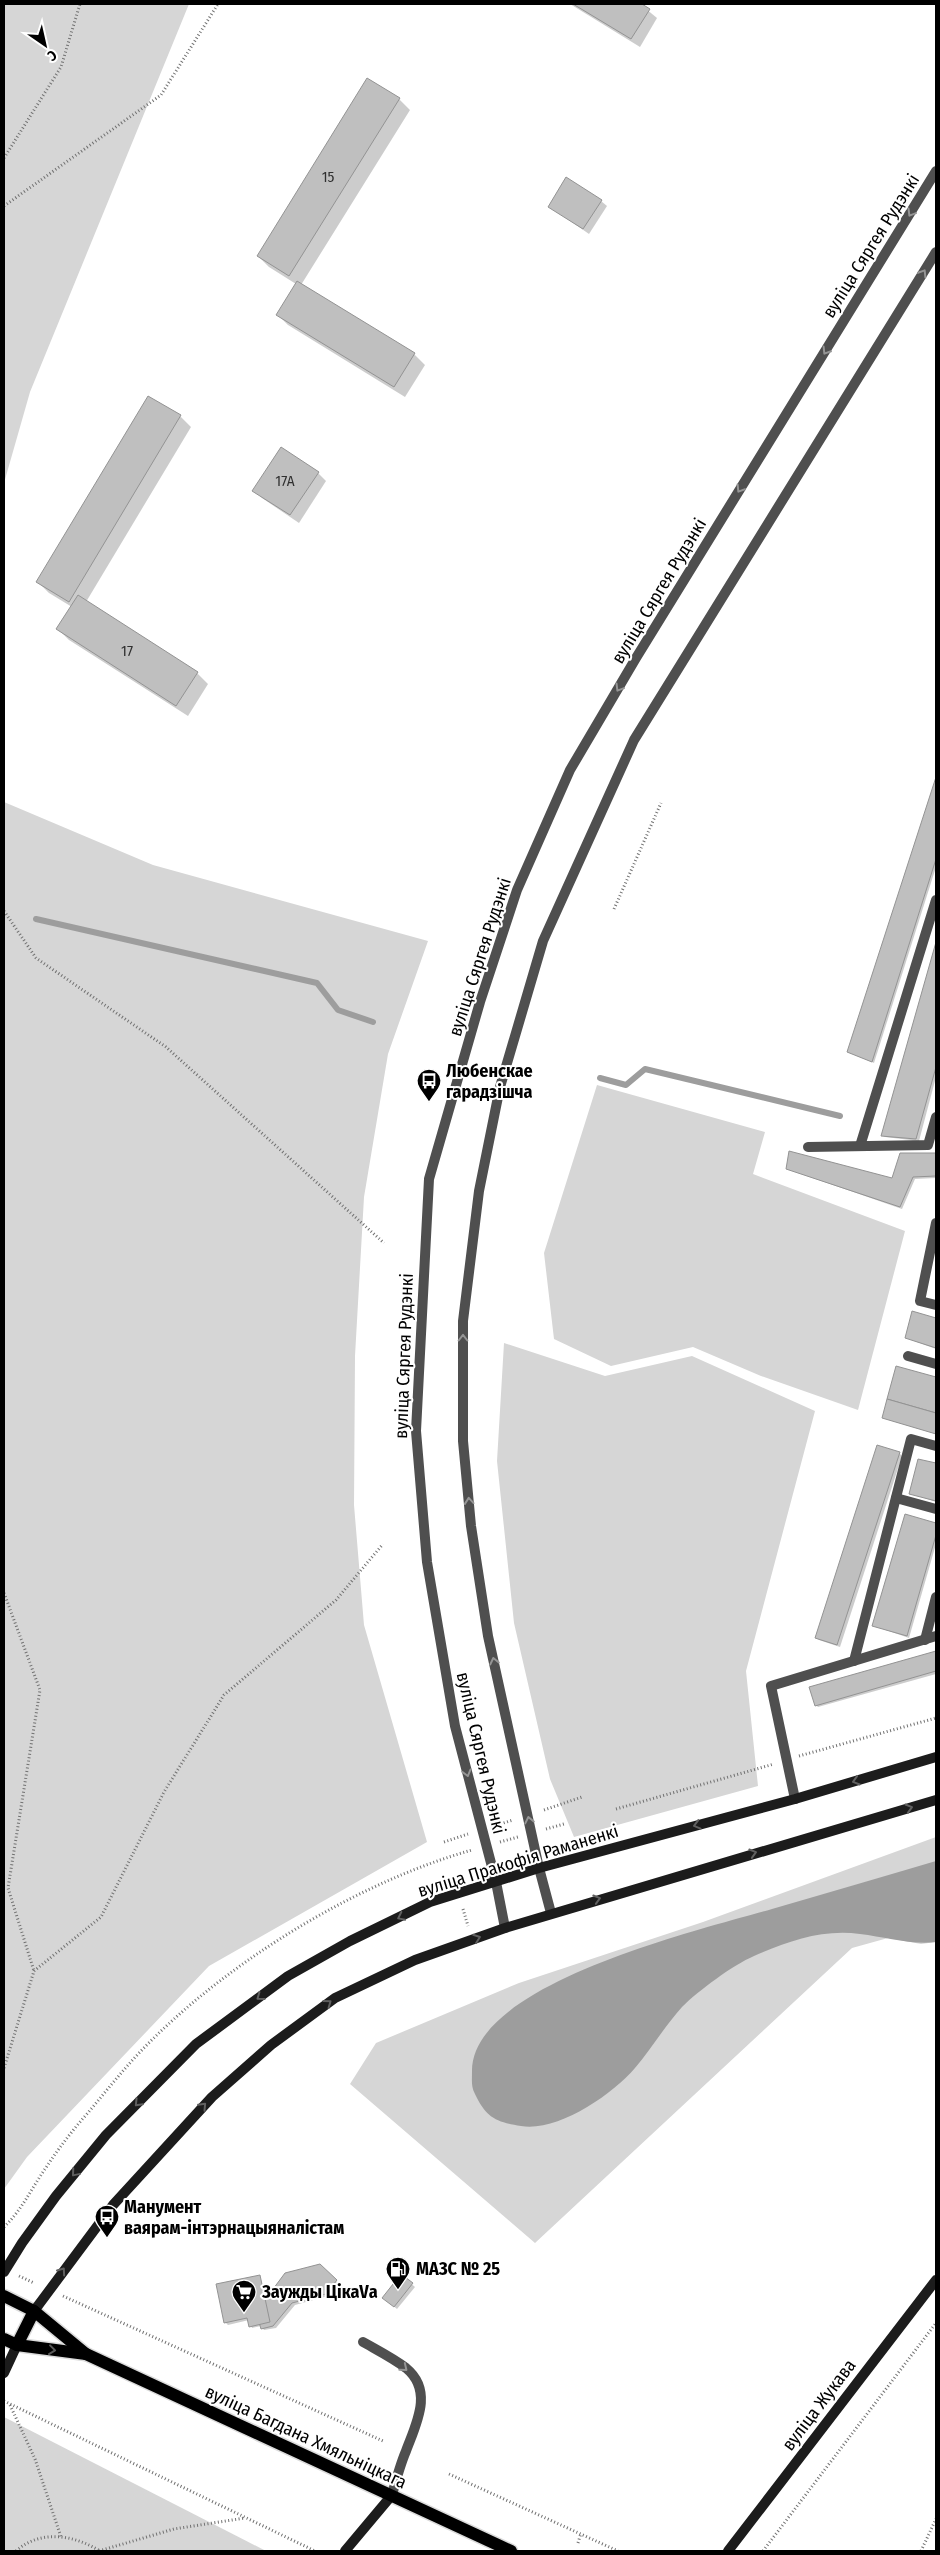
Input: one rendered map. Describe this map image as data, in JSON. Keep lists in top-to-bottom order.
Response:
{
  "streets": {
    "main road": ["вуліца Багдана Хмяльніцкага"],
    "street": ["вуліца Сяргея Рудэнкі", "вуліца Пракофія Раманенкі", "вуліца Жукава"]
  },
  "crossings": [
    ["вуліца Сяргея Рудэнкі", "вуліца Пракофія Раманенкі"]
  ],
  "places": {
    "bus stop": ["Любенскае гарадзішча", "Манумент ваярам-інтэрнацыяналістам"],
    "fuel station": ["МАЗС № 25"],
    "supermarket": ["Заужды ЦікаVа"]
  },
  "house_numbers": ["15", "17А", "17"],
  "north": "bottom right"
}
